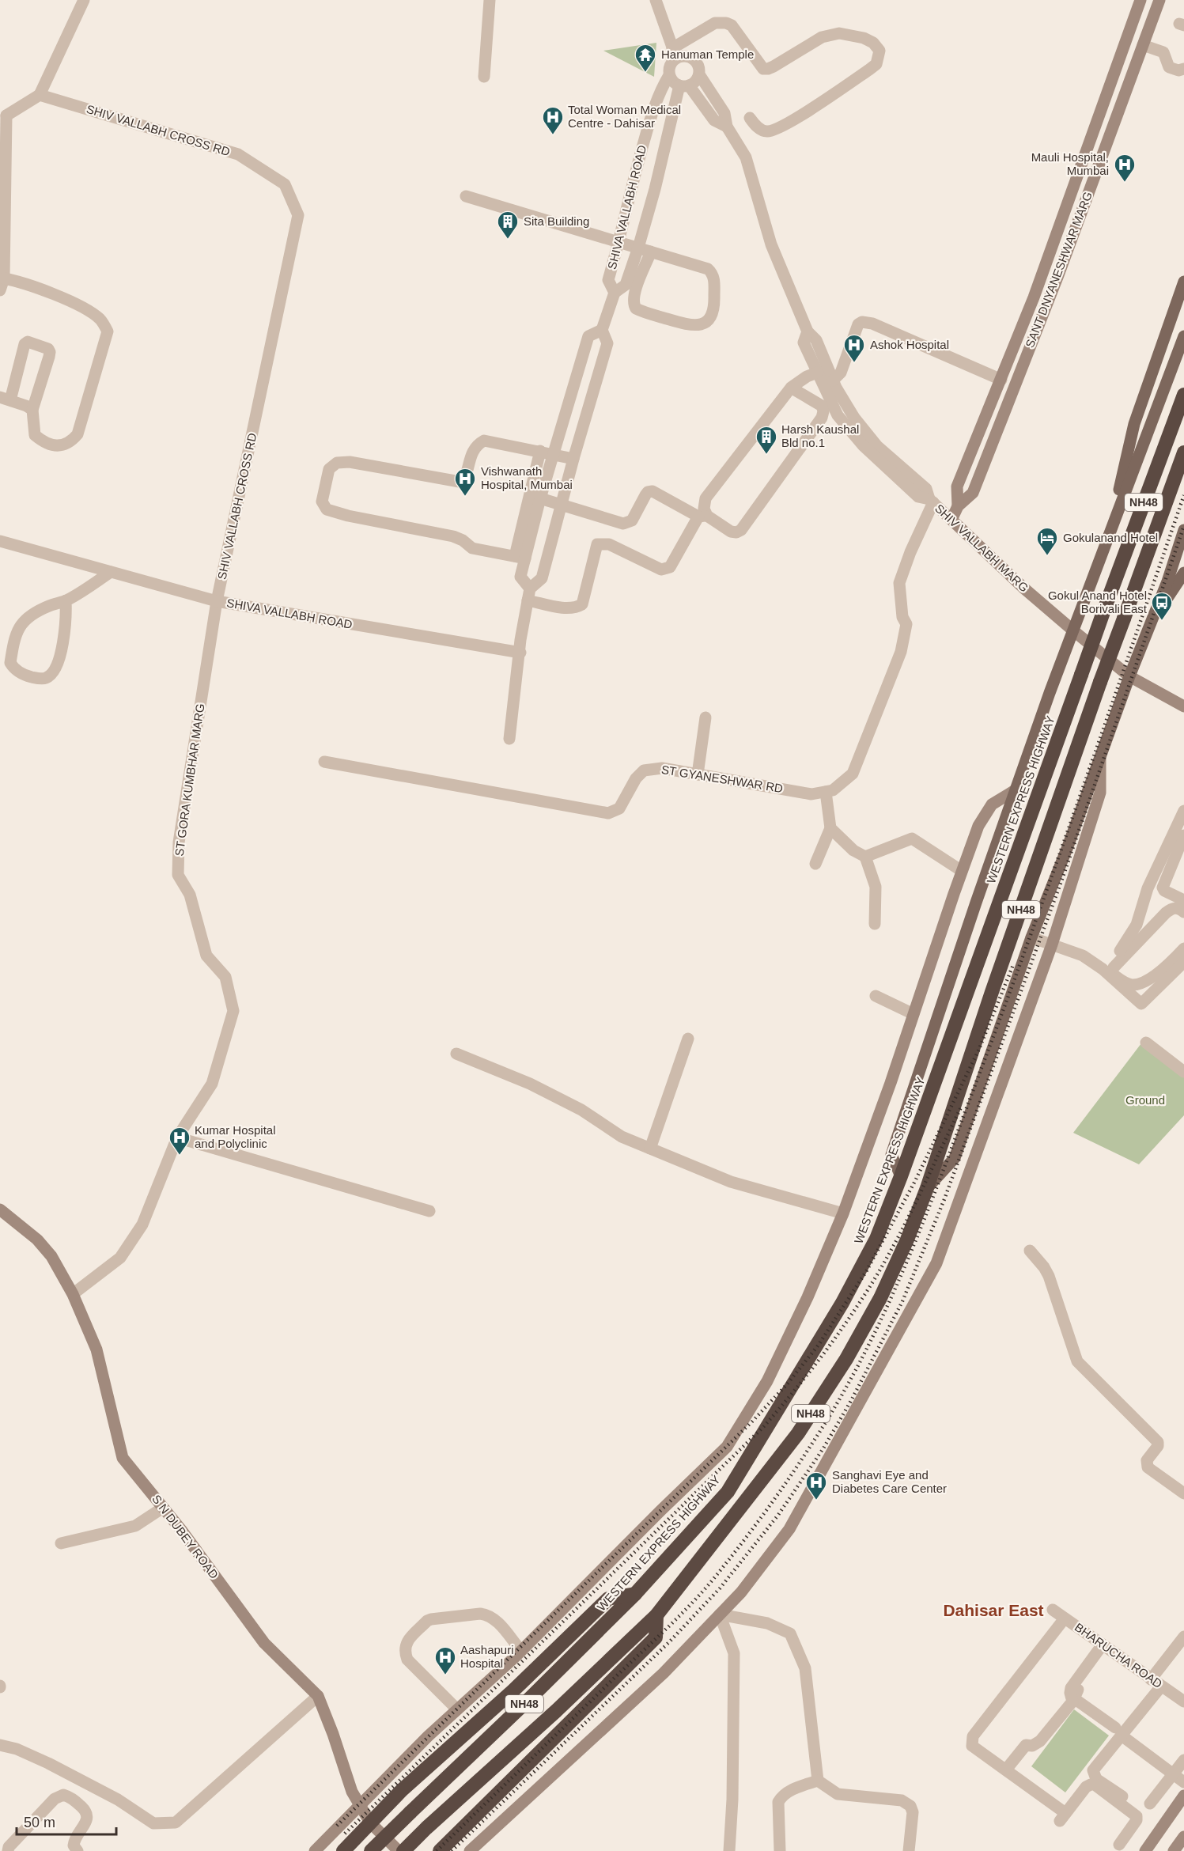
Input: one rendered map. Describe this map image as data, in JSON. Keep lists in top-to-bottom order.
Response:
{
  "streets": {
    "highway": ["NH48", "WESTERN EXPRESS HIGHWAY"],
    "street": [
      "SHIV VALLABH CROSS RD",
      "SHIVA VALLABH ROAD",
      "SANT DNYANESHWAR MARG",
      "SHIV VALLABH MARG",
      "ST GYANESHWAR RD",
      "ST GORA KUMBHAR MARG",
      "S N DUBEY ROAD",
      "BHARUCHA ROAD"
    ]
  },
  "crossings": [
    ["SHIV VALLABH CROSS RD", "SHIVA VALLABH ROAD"],
    ["SHIV VALLABH CROSS RD", "ST GORA KUMBHAR MARG"],
    ["SHIVA VALLABH ROAD", "SHIV VALLABH MARG"],
    ["SHIVA VALLABH ROAD", "ST GORA KUMBHAR MARG"],
    ["SANT DNYANESHWAR MARG", "SHIV VALLABH MARG"],
    ["SHIV VALLABH MARG", "ST GYANESHWAR RD"],
    ["ST GORA KUMBHAR MARG", "S N DUBEY ROAD"]
  ],
  "districts": ["Dahisar East"],
  "parks": ["Ground"],
  "places": {
    "temple": ["Hanuman Temple"],
    "hospital": [
      "Total Woman Medical Centre - Dahisar",
      "Mauli Hospital, Mumbai",
      "Ashok Hospital",
      "Vishwanath Hospital, Mumbai",
      "Kumar Hospital and Polyclinic",
      "Sanghavi Eye and Diabetes Care Center",
      "Aashapuri Hospital"
    ],
    "building": ["Sita Building", "Harsh Kaushal Bld no.1"],
    "hotel": ["Gokulanand Hotel"],
    "bus stop": ["Gokul Anand Hotel Borivali East"]
  },
  "scale_bar": "50 m"
}
